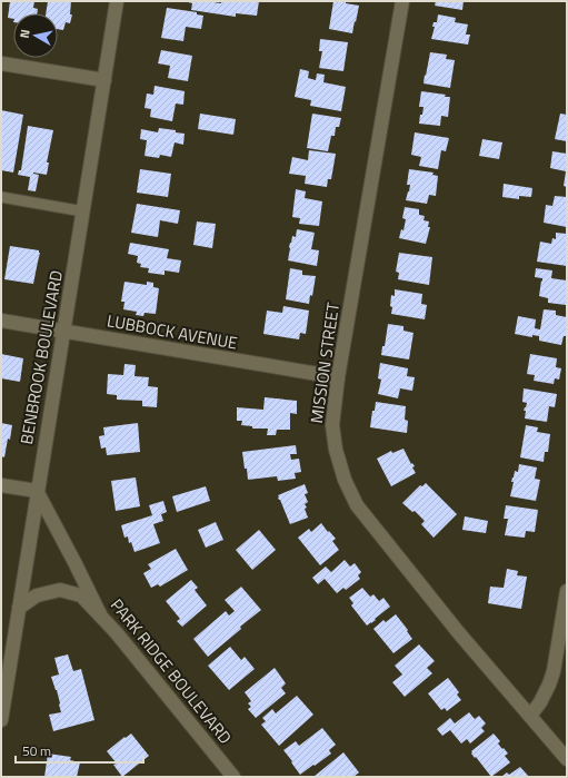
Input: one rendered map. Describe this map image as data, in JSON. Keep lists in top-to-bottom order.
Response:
{
  "streets": {
    "street": [
      "LUBBOCK AVENUE",
      "BENBROOK BOULEVARD",
      "MISSION STREET",
      "PARK RIDGE BOULEVARD"
    ]
  },
  "crossings": [
    ["LUBBOCK AVENUE", "BENBROOK BOULEVARD"],
    ["LUBBOCK AVENUE", "MISSION STREET"],
    ["BENBROOK BOULEVARD", "PARK RIDGE BOULEVARD"]
  ],
  "scale_bar": "50 m",
  "north": "left"
}
